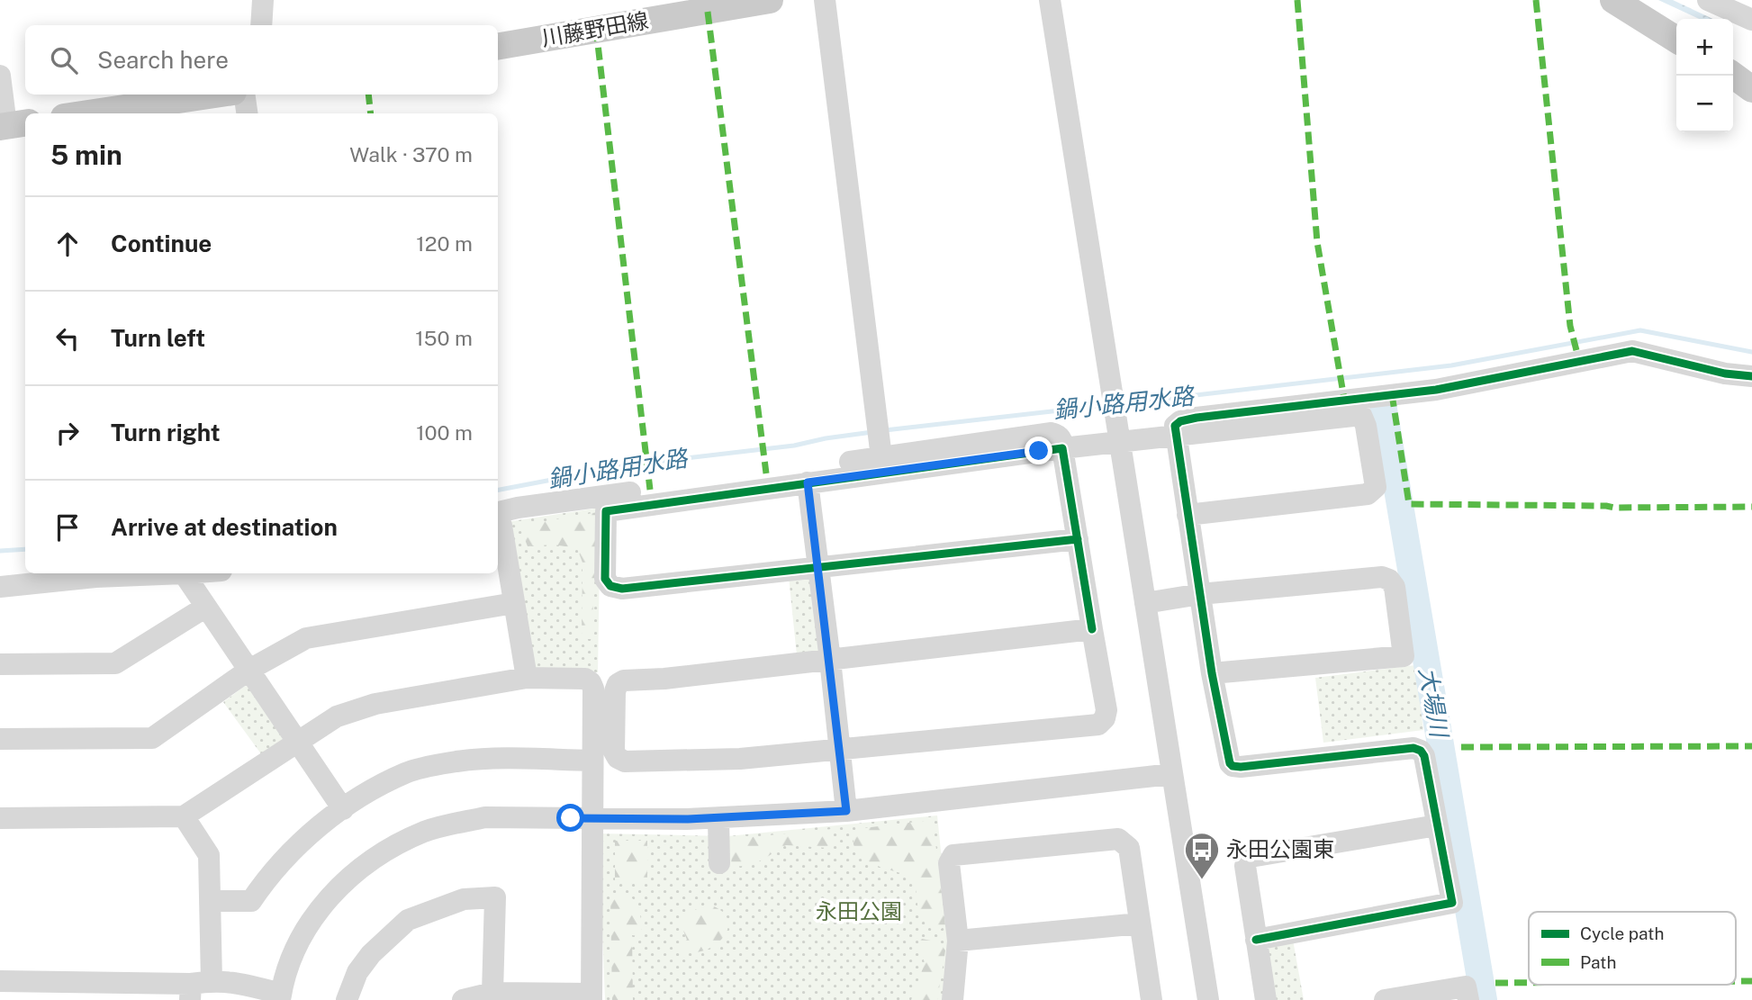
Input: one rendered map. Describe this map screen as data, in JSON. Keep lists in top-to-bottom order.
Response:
{
  "streets": {
    "main road": ["川藤野田線"]
  },
  "water": ["鍋小路用水路", "大場川"],
  "parks": ["永田公園"],
  "places": {
    "bus stop": ["永田公園東"]
  },
  "legend": ["Cycle path", "Path"],
  "page": {
    "map_buttons": ["+", "−"],
    "search": "Search here",
    "heading": ["5 min", "Walk · 370 m"],
    "list": [
      ["Continue", "120 m"],
      ["Turn left", "150 m"],
      ["Turn right", "100 m"],
      "Arrive at destination"
    ]
  }
}
